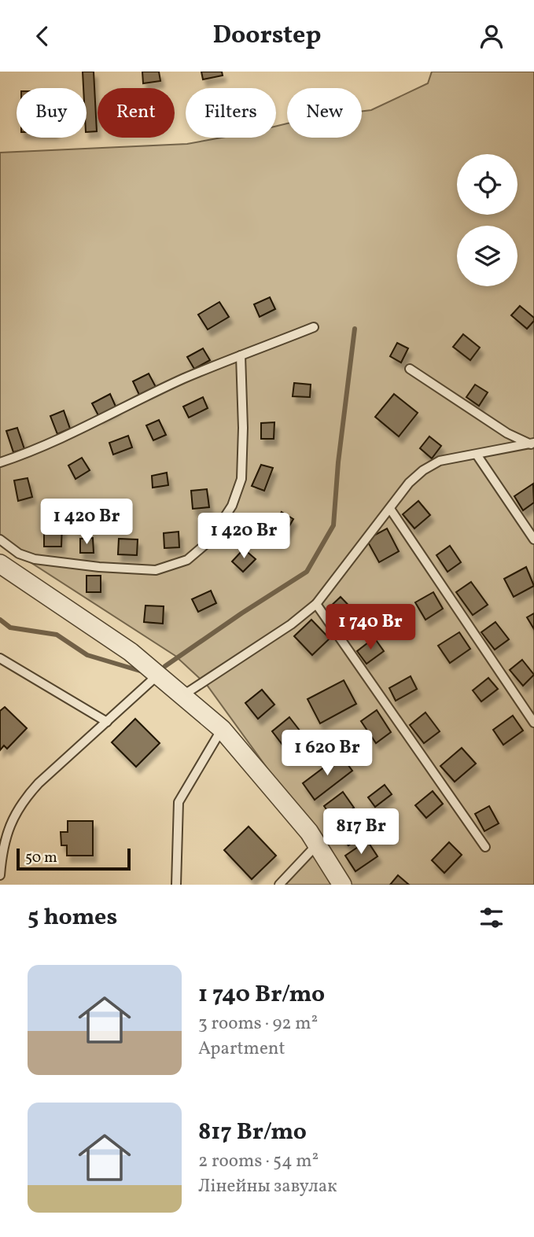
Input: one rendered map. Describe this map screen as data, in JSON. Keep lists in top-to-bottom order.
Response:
{
  "scale_bar": "50 m",
  "page": {
    "header": "Doorstep",
    "chip": [
      "Buy",
      "Rent",
      "Filters",
      "New"
    ],
    "price": [
      "1 420 Br",
      "1 420 Br",
      "1 740 Br",
      "1 620 Br",
      "817 Br"
    ],
    "scale": "50 m",
    "heading": "5 homes",
    "list": [
      {
        "name": "1 740 Br/mo",
        "note": "3 rooms · 92 m² · Apartment"
      },
      {
        "name": "817 Br/mo",
        "note": "2 rooms · 54 m² · Лінейны завулак"
      }
    ]
  }
}
